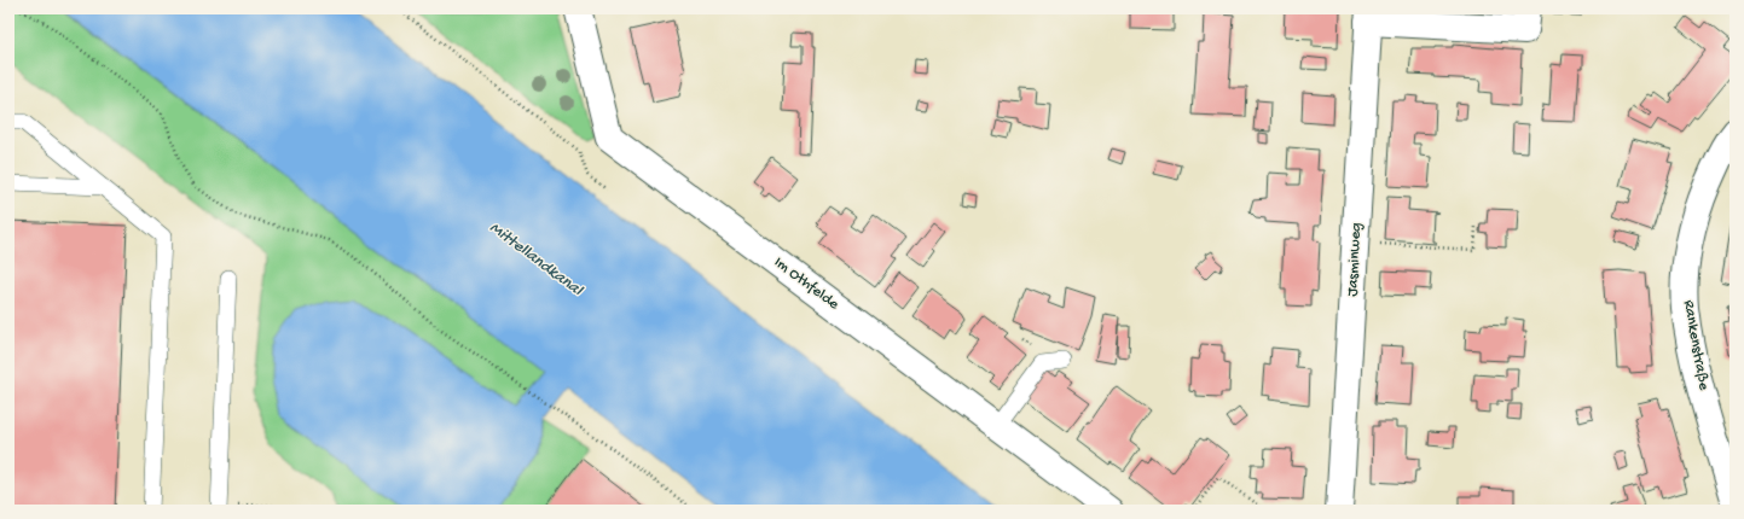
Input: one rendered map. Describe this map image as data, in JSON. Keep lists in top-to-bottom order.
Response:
{
  "streets": {
    "street": ["Jasminweg", "Im Othfelde", "Rankenstraße"]
  },
  "water": ["Mittellandkanal"]
}
